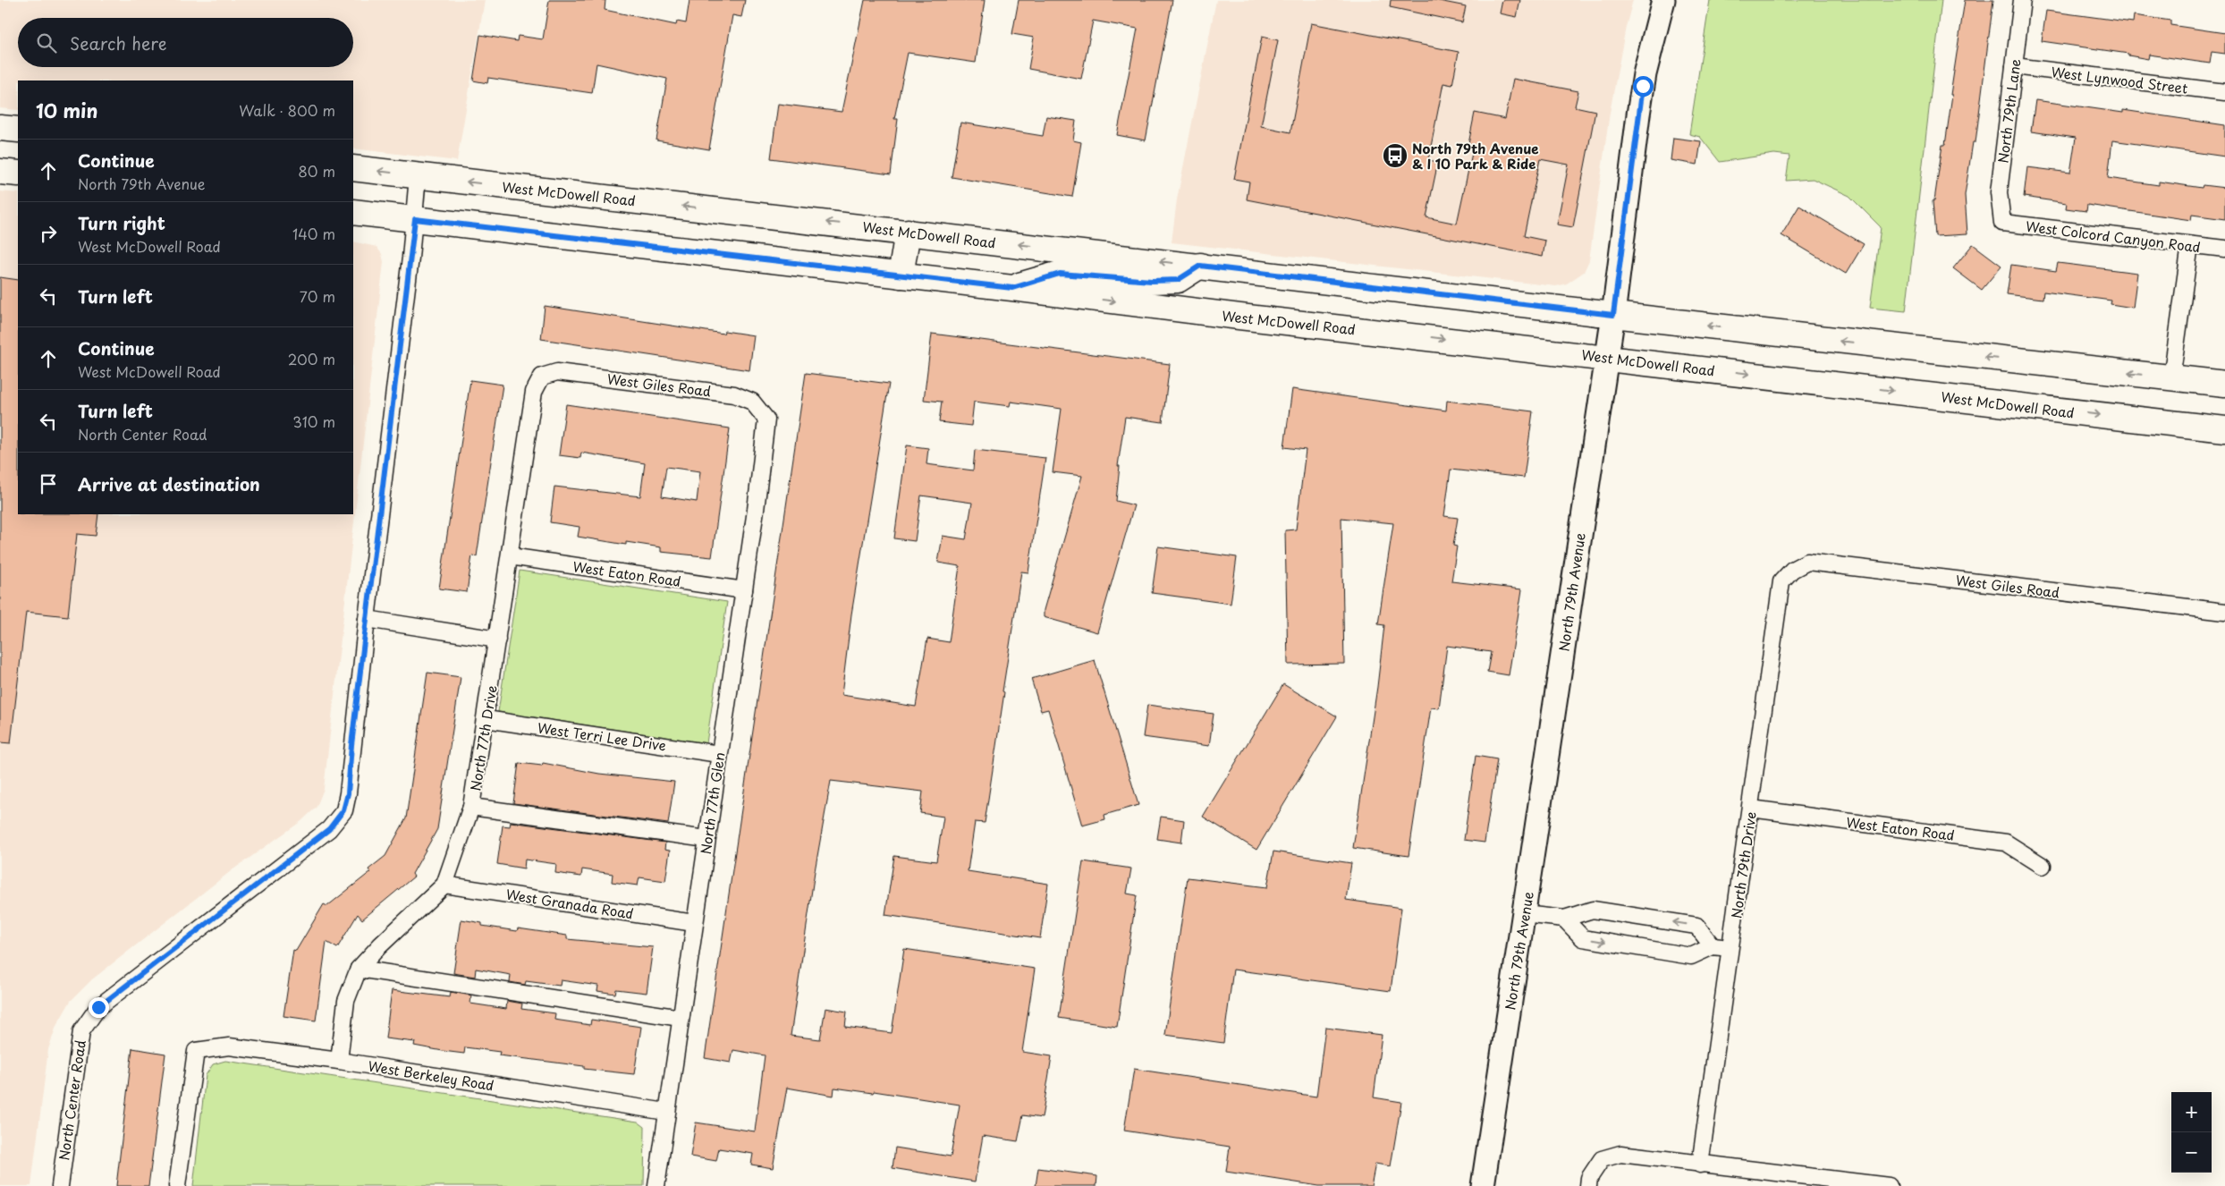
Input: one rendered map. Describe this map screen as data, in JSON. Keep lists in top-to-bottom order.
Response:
{
  "streets": {
    "main road": ["West McDowell Road"],
    "street": [
      "West Lynwood Street",
      "North 79th Lane",
      "West Colcord Canyon Road",
      "West Giles Road",
      "West Eaton Road",
      "North 79th Avenue",
      "West Terri Lee Drive",
      "North 77th Drive",
      "North 77th Glen",
      "North 79th Drive",
      "West Granada Road",
      "West Berkeley Road",
      "North Center Road"
    ]
  },
  "crossings": [
    ["West Lynwood Street", "North 79th Lane"],
    ["North 79th Lane", "West Colcord Canyon Road"],
    ["West McDowell Road", "North 79th Avenue"],
    ["West McDowell Road", "North Center Road"],
    ["West Giles Road", "North 77th Drive"],
    ["West Giles Road", "North 77th Glen"],
    ["West Giles Road", "North 79th Drive"],
    ["West Eaton Road", "North 77th Drive"],
    ["West Eaton Road", "North 77th Glen"],
    ["West Eaton Road", "North 79th Drive"],
    ["West Terri Lee Drive", "North 77th Drive"],
    ["West Terri Lee Drive", "North 77th Glen"],
    ["North 77th Drive", "West Granada Road"],
    ["North 77th Drive", "West Berkeley Road"],
    ["North 77th Glen", "West Granada Road"],
    ["North 77th Glen", "West Berkeley Road"]
  ],
  "places": {
    "bus stop": ["North 79th Avenue & I 10 Park & Ride"]
  },
  "page": {
    "search": "Search here",
    "heading": ["10 min", "Walk · 800 m"],
    "list": [
      ["Continue", "North 79th Avenue", "80 m"],
      ["Turn right", "West McDowell Road", "140 m"],
      ["Turn left", "70 m"],
      ["Continue", "West McDowell Road", "200 m"],
      ["Turn left", "North Center Road", "310 m"],
      "Arrive at destination"
    ],
    "map_buttons": ["+", "−"]
  }
}
